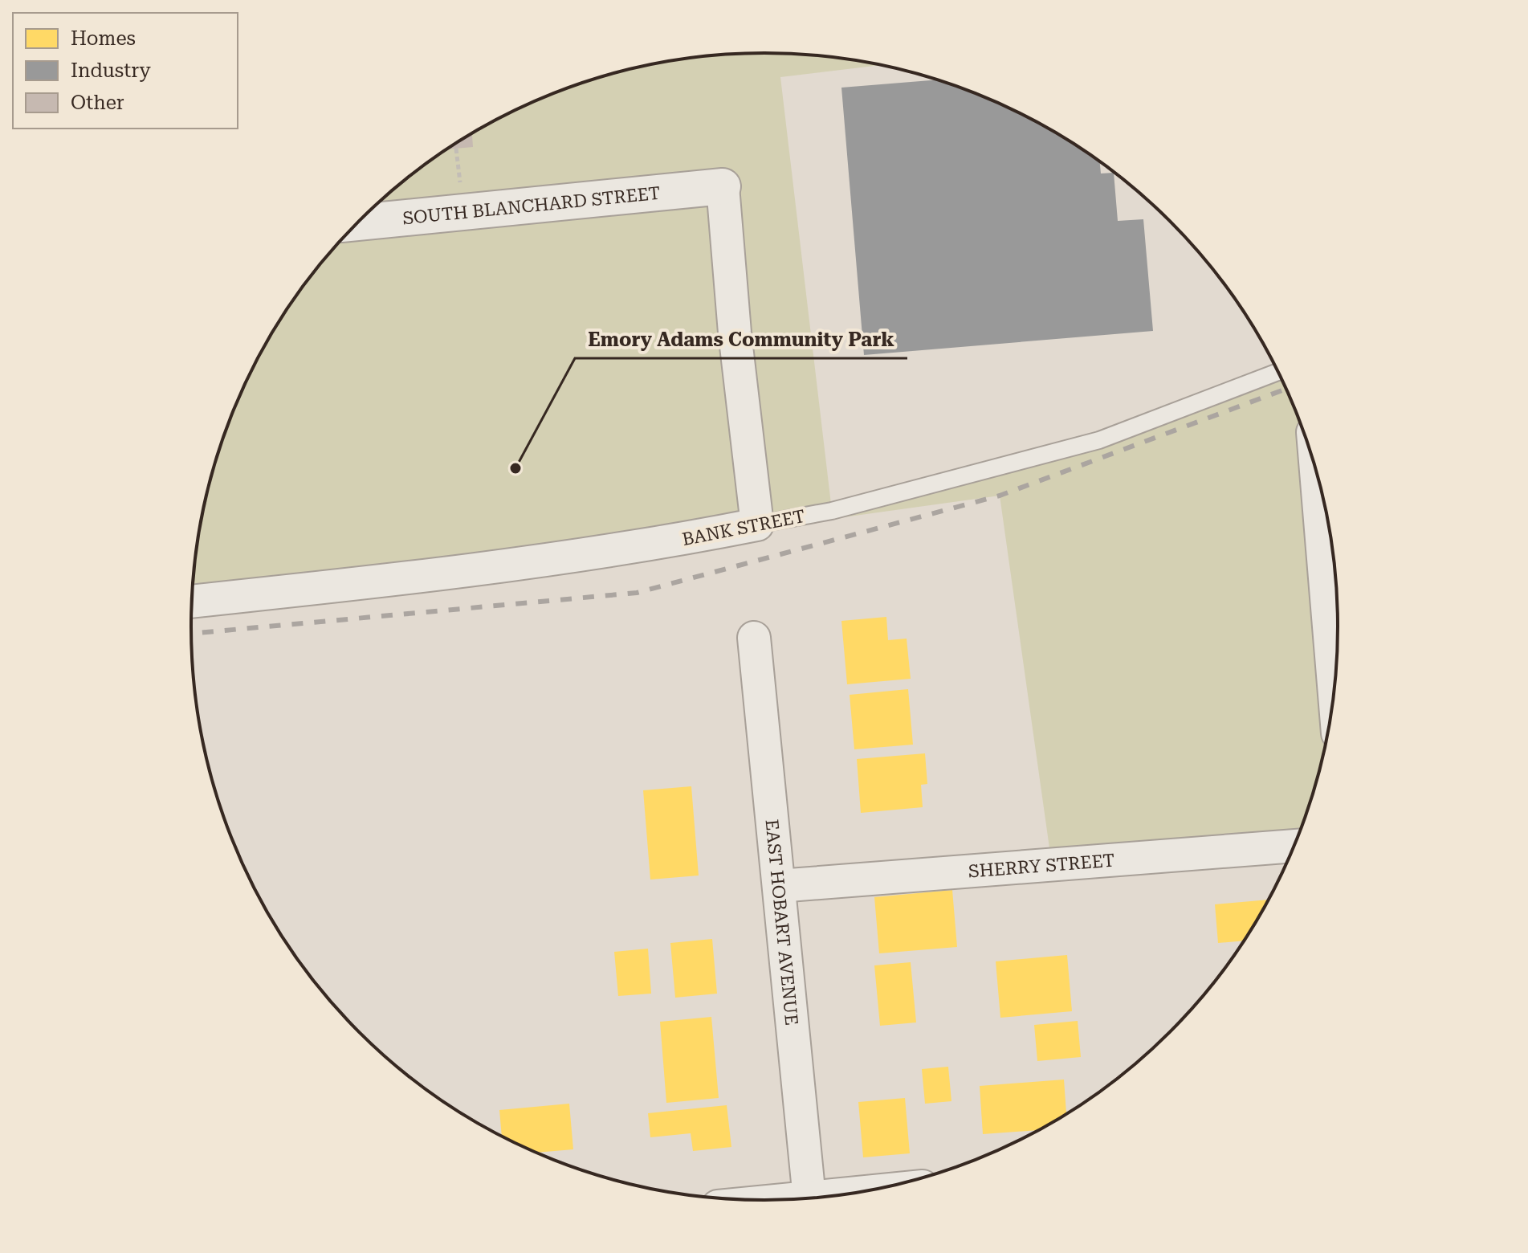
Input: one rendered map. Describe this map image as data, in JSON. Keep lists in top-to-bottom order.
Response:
{
  "streets": {
    "street": [
      "SOUTH BLANCHARD STREET",
      "BANK STREET",
      "SHERRY STREET",
      "EAST HOBART AVENUE"
    ]
  },
  "crossings": [
    ["SHERRY STREET", "EAST HOBART AVENUE"]
  ],
  "places": ["Emory Adams Community Park"],
  "legend": ["Homes", "Industry", "Other"]
}
